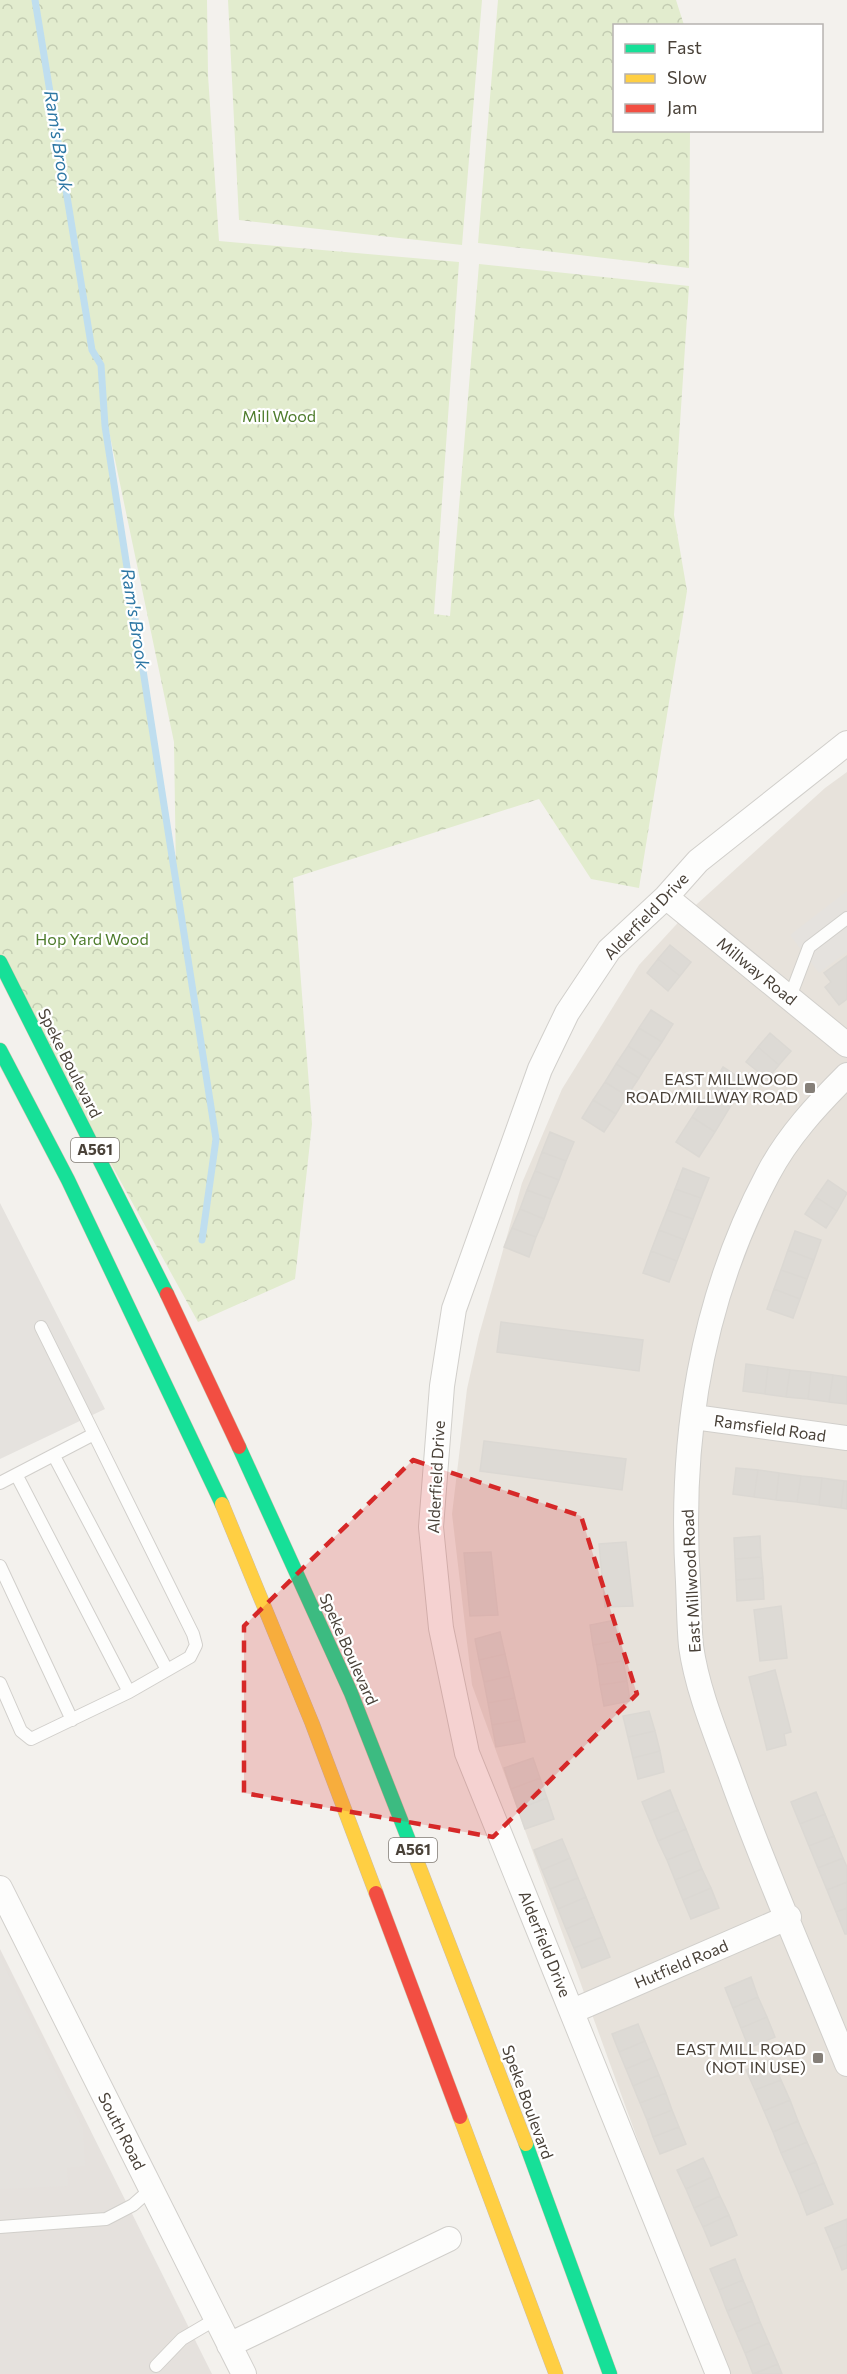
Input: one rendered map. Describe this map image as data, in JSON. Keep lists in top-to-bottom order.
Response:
{
  "streets": {
    "highway": ["Speke Boulevard", "A561"],
    "street": [
      "Alderfield Drive",
      "Millway Road",
      "Ramsfield Road",
      "East Millwood Road",
      "Hutfield Road",
      "South Road"
    ]
  },
  "crossings": [
    ["Alderfield Drive", "Millway Road"],
    ["Alderfield Drive", "Hutfield Road"],
    ["Ramsfield Road", "East Millwood Road"],
    ["East Millwood Road", "Hutfield Road"]
  ],
  "water": ["Ram's Brook"],
  "parks": ["Mill Wood", "Hop Yard Wood"],
  "places": {
    "transit": ["EAST MILLWOOD ROAD/MILLWAY ROAD", "EAST MILL ROAD (NOT IN USE)"]
  },
  "legend": ["Fast", "Slow", "Jam"]
}
